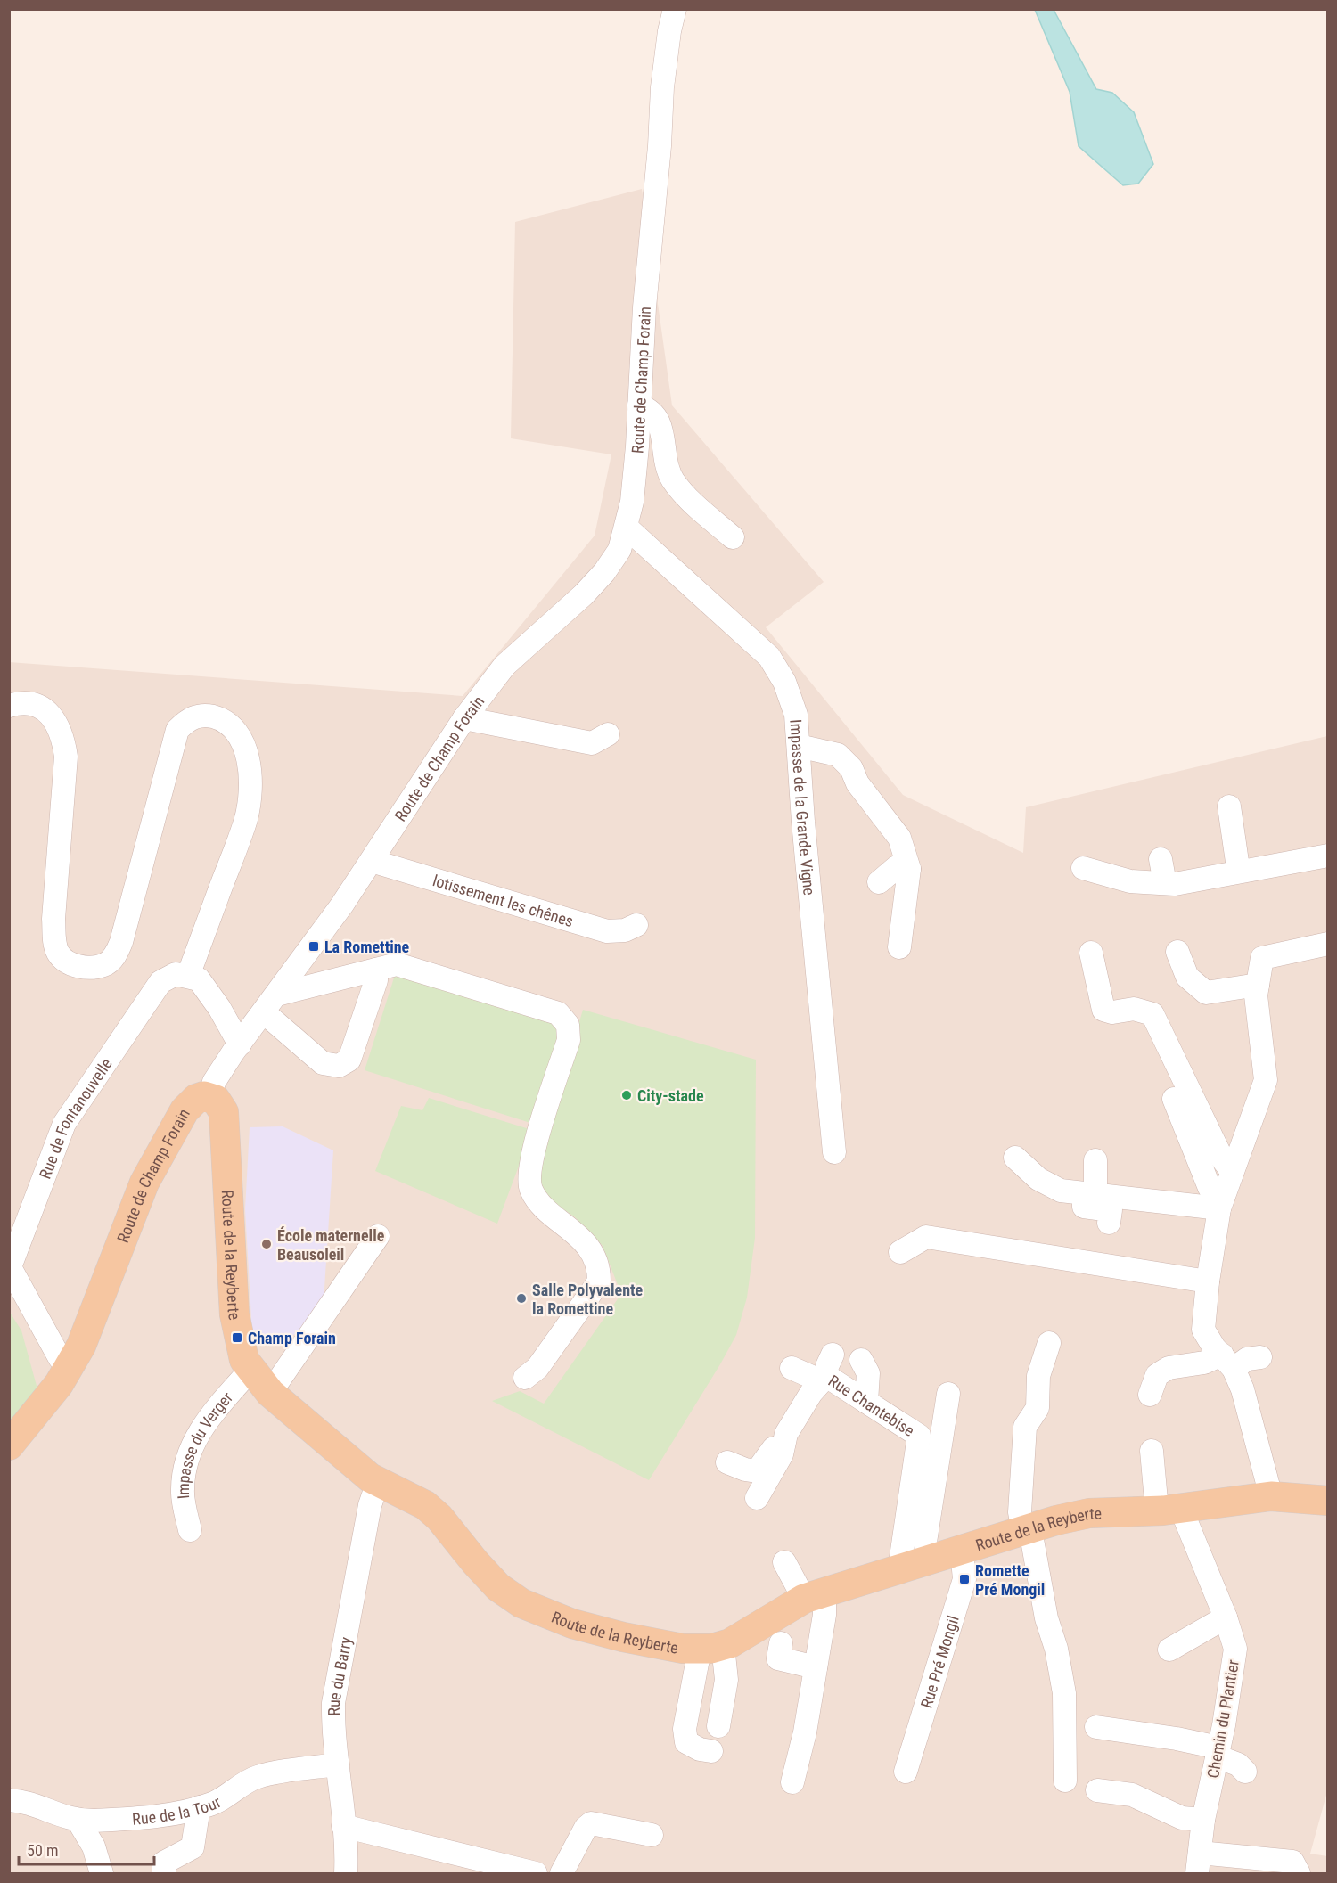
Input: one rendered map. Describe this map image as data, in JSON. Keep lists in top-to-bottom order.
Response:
{
  "streets": {
    "main road": ["Route de Champ Forain", "Route de la Reyberte"],
    "street": [
      "Impasse de la Grande Vigne",
      "lotissement les chênes",
      "Rue de Fontanouvelle",
      "Rue Chantebise",
      "Impasse du Verger",
      "Rue Pré Mongil",
      "Rue du Barry",
      "Chemin du Plantier",
      "Rue de la Tour"
    ]
  },
  "crossings": [
    ["Route de Champ Forain", "Impasse de la Grande Vigne"],
    ["Route de Champ Forain", "lotissement les chênes"],
    ["Route de Champ Forain", "Rue de Fontanouvelle"],
    ["Route de Champ Forain", "Route de la Reyberte"],
    ["Route de la Reyberte", "Rue Chantebise"],
    ["Route de la Reyberte", "Impasse du Verger"],
    ["Route de la Reyberte", "Rue Pré Mongil"],
    ["Route de la Reyberte", "Rue du Barry"],
    ["Route de la Reyberte", "Chemin du Plantier"],
    ["Rue du Barry", "Rue de la Tour"]
  ],
  "places": {
    "transit": ["La Romettine", "Champ Forain", "Romette Pré Mongil"],
    "other": ["City-stade", "École maternelle Beausoleil", "Salle Polyvalente la Romettine"]
  },
  "scale_bar": "50 m"
}
